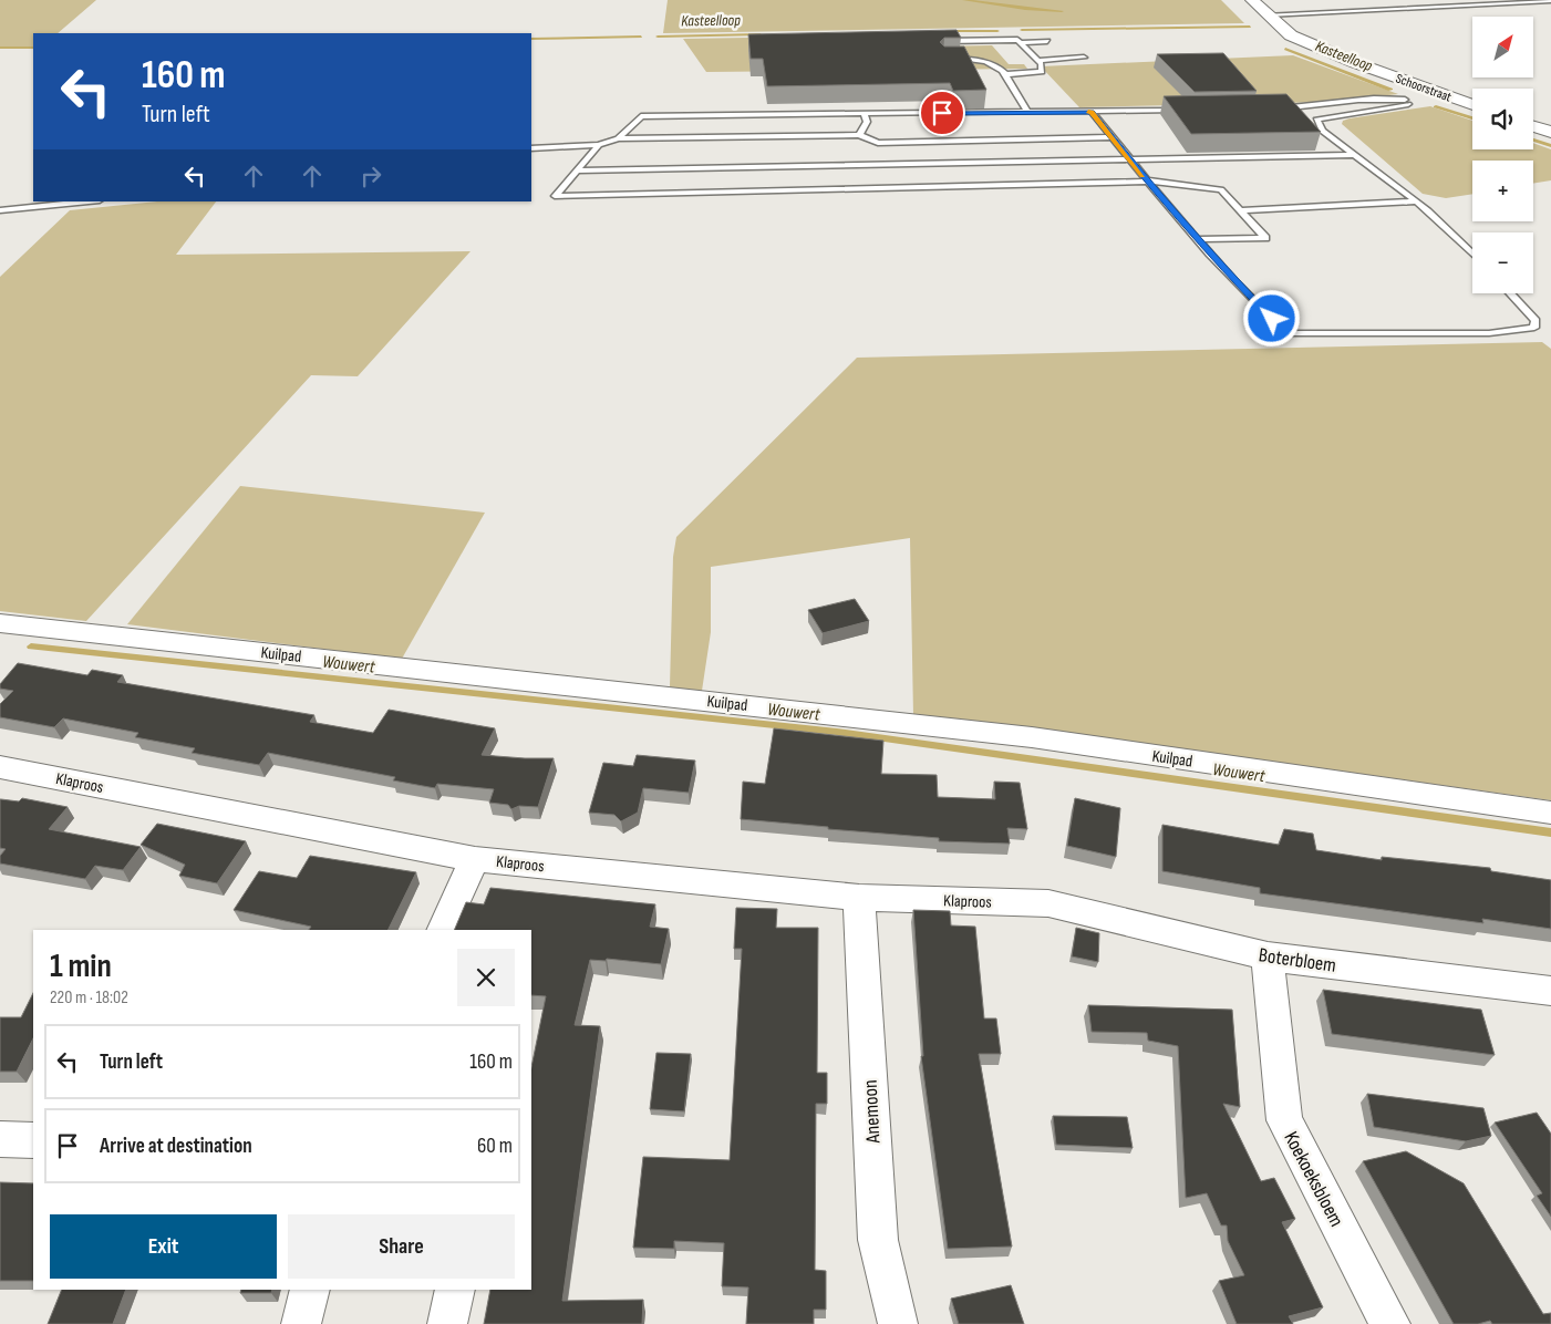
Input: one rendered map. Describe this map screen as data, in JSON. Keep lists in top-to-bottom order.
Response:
{
  "streets": {
    "street": [
      "Schoorstraat",
      "Kuilpad",
      "Klaproos",
      "Boterbloem",
      "Anemoon",
      "Koekoeksbloem"
    ]
  },
  "crossings": [
    ["Klaproos", "Boterbloem"],
    ["Klaproos", "Anemoon"],
    ["Boterbloem", "Koekoeksbloem"]
  ],
  "water": ["Kasteelloop", "Wouwert"],
  "north": "top right",
  "page": {
    "map_buttons": ["+", "−"],
    "turn": ["160 m", "Turn left"],
    "heading": ["1 min", "220 m · 18:02"],
    "list": [
      {
        "name": "Turn left",
        "value": "160 m"
      },
      {
        "name": "Arrive at destination",
        "value": "60 m"
      }
    ],
    "buttons": ["Exit", "Share"]
  }
}
